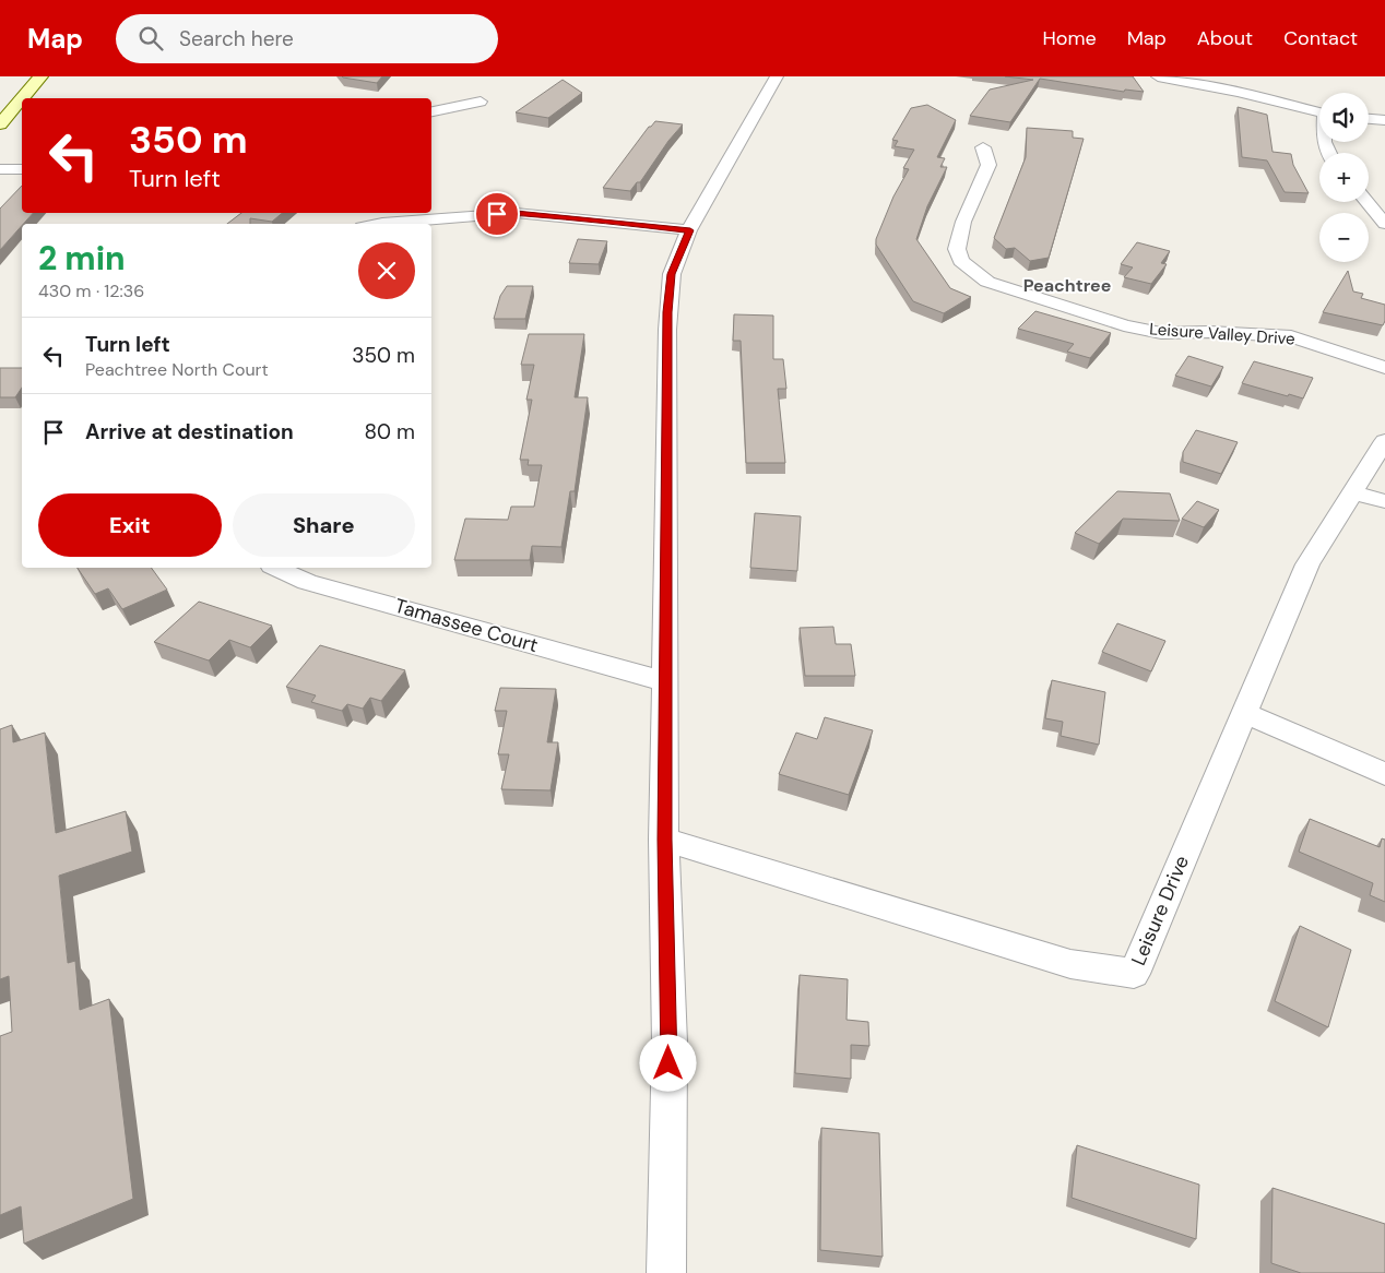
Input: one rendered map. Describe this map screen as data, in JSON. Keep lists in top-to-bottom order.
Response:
{
  "streets": {
    "street": ["Leisure Valley Drive", "Tamassee Court", "Leisure Drive"]
  },
  "districts": ["Peachtree"],
  "page": {
    "header": "Map",
    "search": "Search here",
    "nav": [
      "Home",
      "Map",
      "About",
      "Contact"
    ],
    "map_buttons": ["+", "−"],
    "turn": ["350 m", "Turn left"],
    "heading": ["2 min", "430 m · 12:36"],
    "list": [
      {
        "name": "Turn left",
        "note": "Peachtree North Court",
        "value": "350 m"
      },
      {
        "name": "Arrive at destination",
        "value": "80 m"
      }
    ],
    "buttons": ["Exit", "Share"]
  }
}
